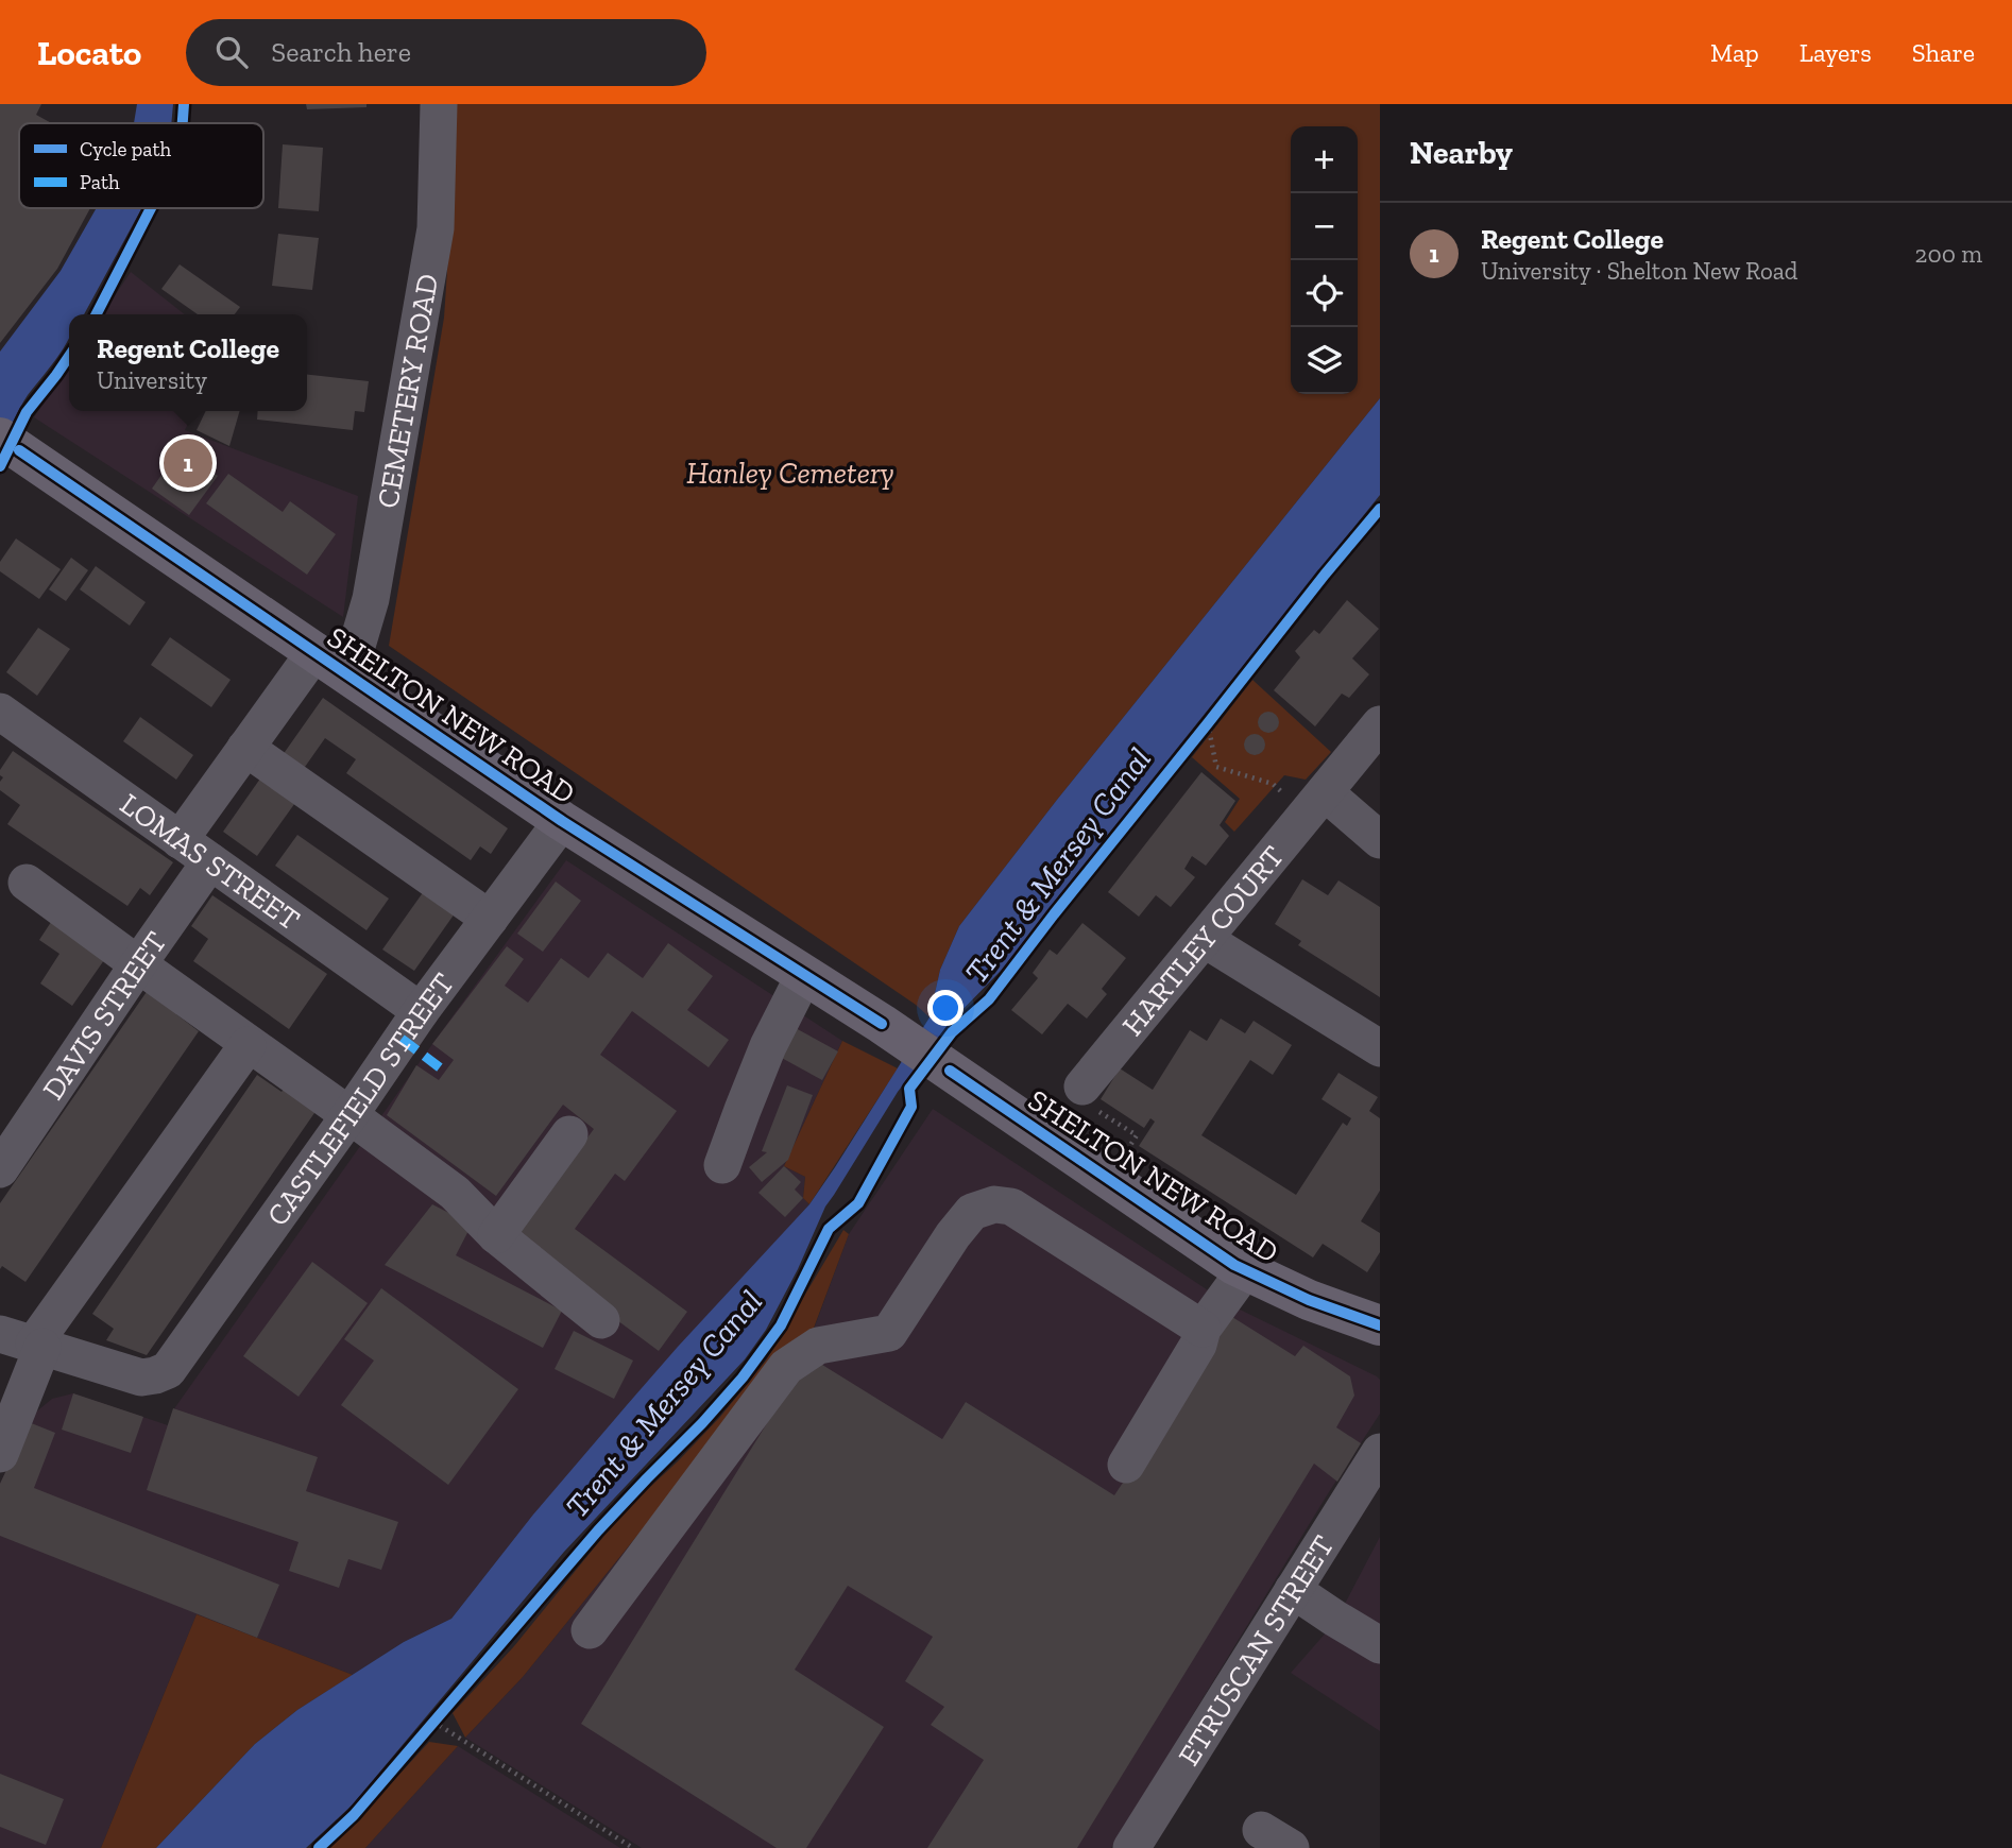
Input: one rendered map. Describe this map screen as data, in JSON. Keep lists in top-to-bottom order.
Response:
{
  "streets": {
    "main road": ["SHELTON NEW ROAD"],
    "street": [
      "CEMETERY ROAD",
      "LOMAS STREET",
      "HARTLEY COURT",
      "DAVIS STREET",
      "CASTLEFIELD STREET",
      "ETRUSCAN STREET"
    ]
  },
  "crossings": [
    ["CEMETERY ROAD", "SHELTON NEW ROAD"],
    ["SHELTON NEW ROAD", "CASTLEFIELD STREET"],
    ["LOMAS STREET", "DAVIS STREET"],
    ["LOMAS STREET", "CASTLEFIELD STREET"]
  ],
  "water": ["Trent & Mersey Canal"],
  "parks": ["Hanley Cemetery"],
  "legend": ["Cycle path", "Path"],
  "page": {
    "header": "Locato",
    "search": "Search here",
    "nav": ["Map", "Layers", "Share"],
    "heading": "Nearby",
    "map_buttons": ["+", "−"],
    "list": [
      {
        "mark": "1",
        "name": "Regent College",
        "note": "University · Shelton New Road",
        "value": "200 m"
      }
    ],
    "popup": ["Regent College", "University"],
    "pins": "1"
  }
}
